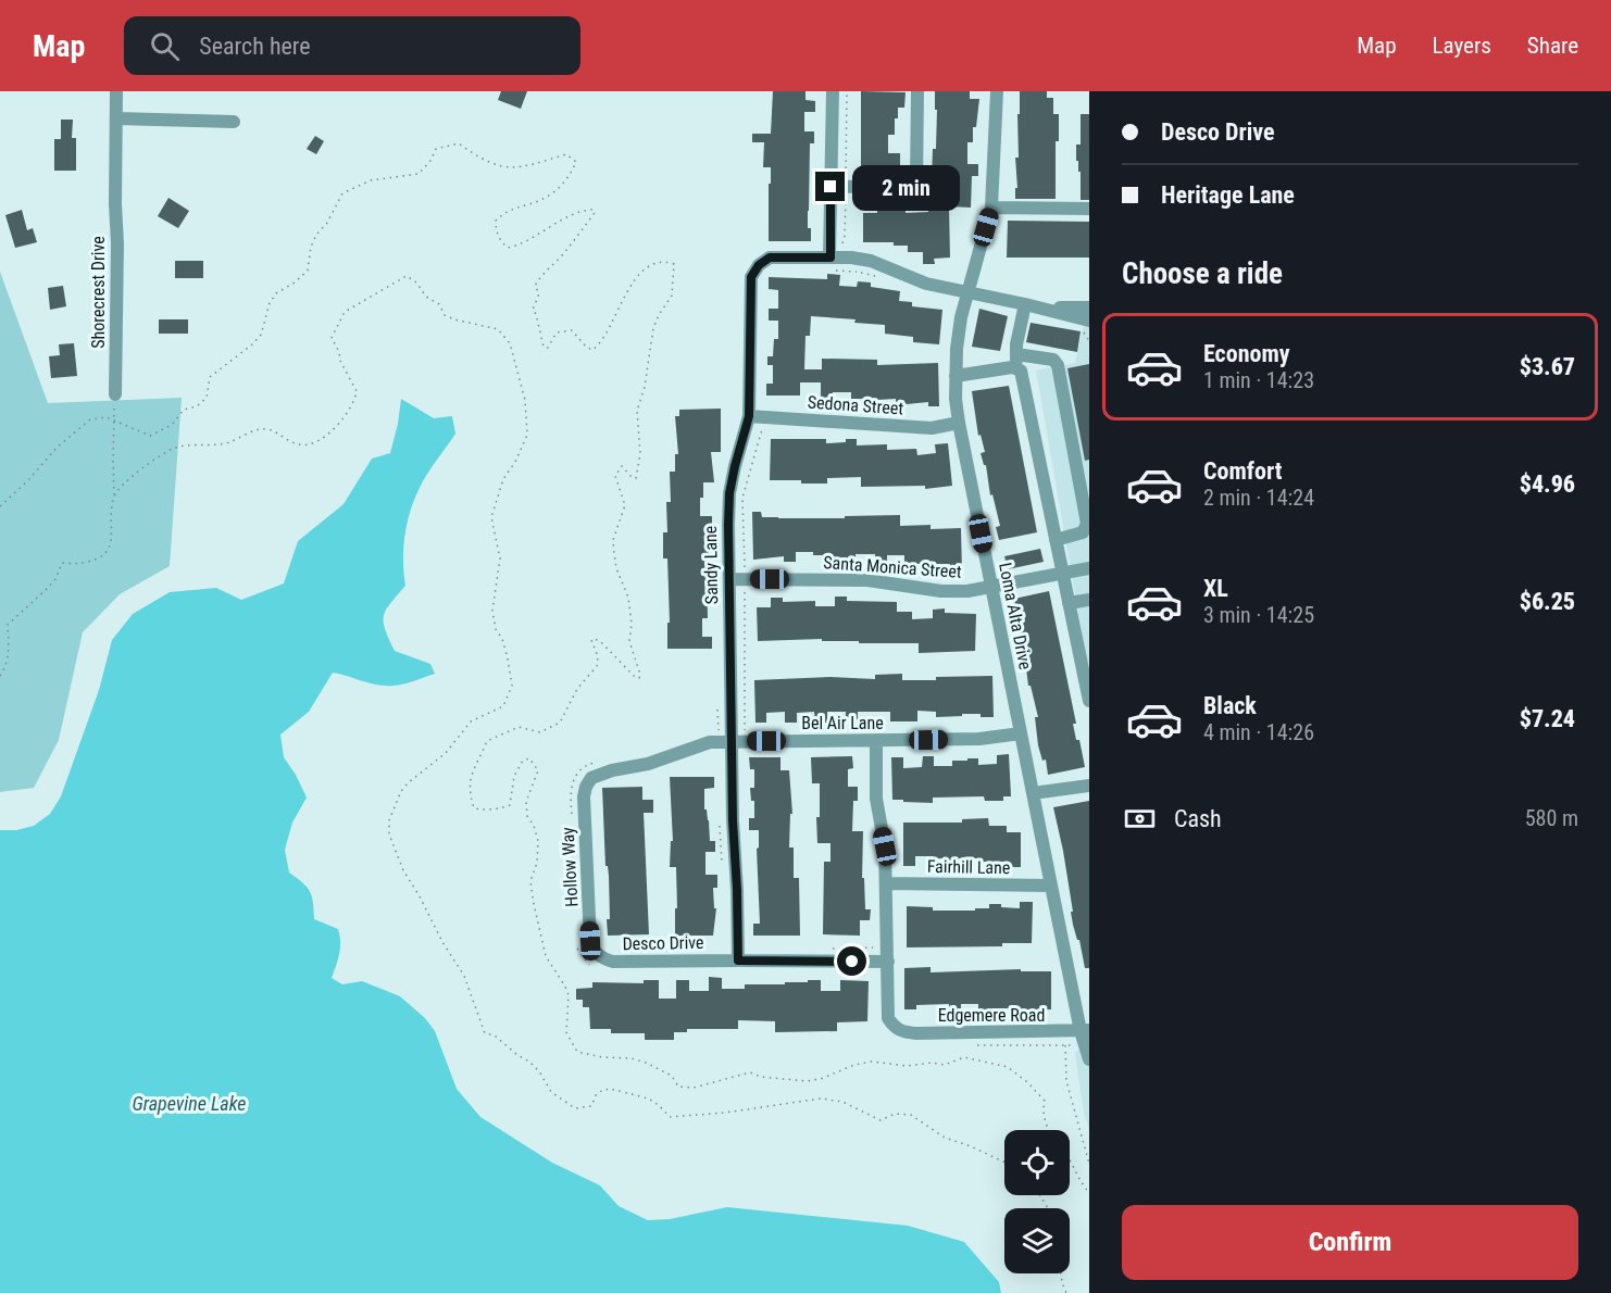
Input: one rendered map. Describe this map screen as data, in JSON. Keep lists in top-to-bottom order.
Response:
{
  "streets": {
    "street": [
      "Shorecrest Drive",
      "Sedona Street",
      "Sandy Lane",
      "Santa Monica Street",
      "Loma Alta Drive",
      "Bel Air Lane",
      "Hollow Way",
      "Fairhill Lane",
      "Desco Drive",
      "Edgemere Road"
    ]
  },
  "crossings": [
    ["Sedona Street", "Sandy Lane"],
    ["Sedona Street", "Loma Alta Drive"],
    ["Sandy Lane", "Santa Monica Street"],
    ["Sandy Lane", "Loma Alta Drive"],
    ["Sandy Lane", "Bel Air Lane"],
    ["Sandy Lane", "Desco Drive"],
    ["Santa Monica Street", "Loma Alta Drive"],
    ["Loma Alta Drive", "Bel Air Lane"],
    ["Loma Alta Drive", "Fairhill Lane"],
    ["Loma Alta Drive", "Edgemere Road"],
    ["Bel Air Lane", "Hollow Way"],
    ["Hollow Way", "Desco Drive"],
    ["Desco Drive", "Edgemere Road"]
  ],
  "water": ["Grapevine Lake"],
  "page": {
    "header": "Map",
    "search": "Search here",
    "nav": ["Map", "Layers", "Share"],
    "banner": ["Desco Drive", "Heritage Lane"],
    "bubble": "2 min",
    "heading": "Choose a ride",
    "list": [
      {
        "name": "Economy",
        "note": "1 min · 14:23",
        "value": "$3.67"
      },
      {
        "name": "Comfort",
        "note": "2 min · 14:24",
        "value": "$4.96"
      },
      {
        "name": "XL",
        "note": "3 min · 14:25",
        "value": "$6.25"
      },
      {
        "name": "Black",
        "note": "4 min · 14:26",
        "value": "$7.24"
      }
    ],
    "pay": ["Cash", "580 m"],
    "buttons": "Confirm"
  }
}
